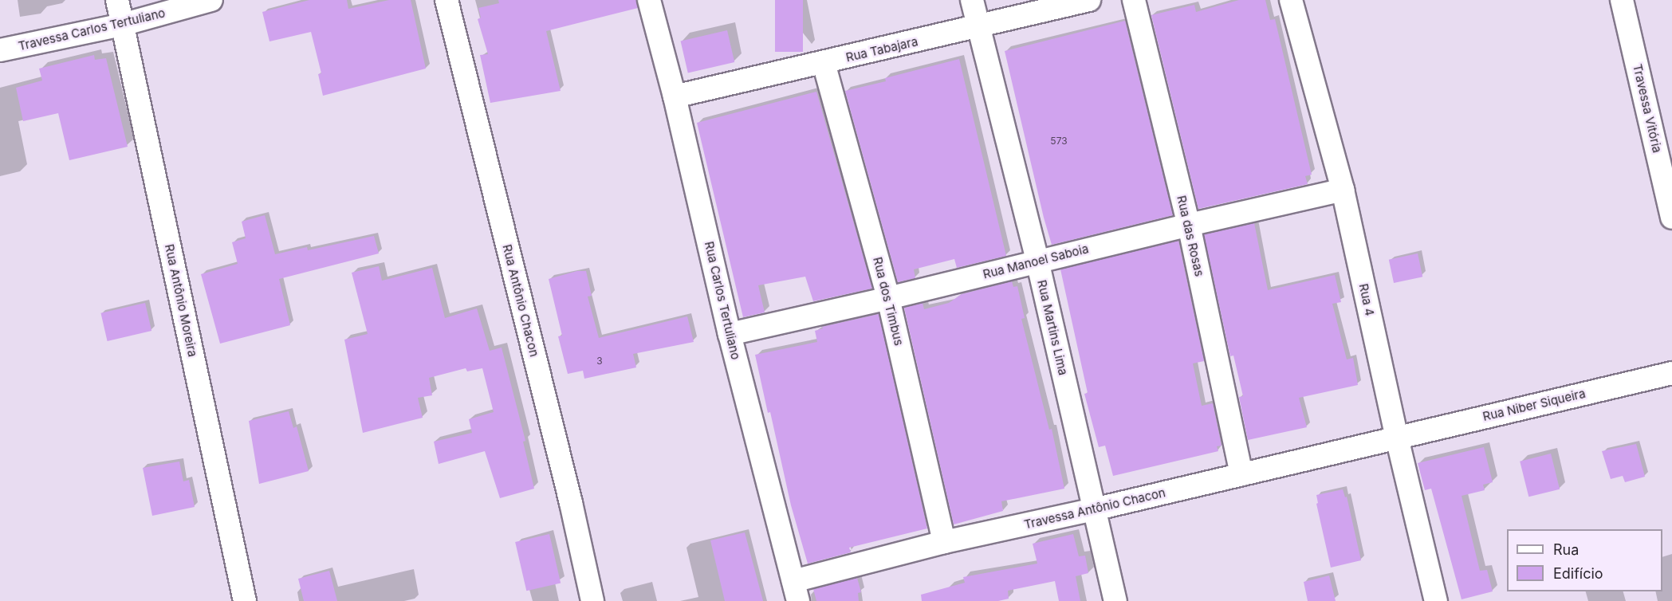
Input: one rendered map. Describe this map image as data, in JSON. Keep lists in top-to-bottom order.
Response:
{
  "streets": {
    "street": [
      "Travessa Carlos Tertuliano",
      "Rua Tabajara",
      "Travessa Vitória",
      "Rua das Rosas",
      "Rua Manoel Saboia",
      "Rua 4",
      "Rua Antônio Moreira",
      "Rua Antônio Chacon",
      "Rua Carlos Tertuliano",
      "Rua dos Timbus",
      "Rua Martins Lima",
      "Rua Niber Siqueira",
      "Travessa Antônio Chacon"
    ]
  },
  "crossings": [
    ["Travessa Carlos Tertuliano", "Rua Antônio Moreira"],
    ["Rua Tabajara", "Rua Carlos Tertuliano"],
    ["Rua Tabajara", "Rua dos Timbus"],
    ["Rua Tabajara", "Rua Martins Lima"],
    ["Rua das Rosas", "Rua Manoel Saboia"],
    ["Rua das Rosas", "Travessa Antônio Chacon"],
    ["Rua Manoel Saboia", "Rua 4"],
    ["Rua Manoel Saboia", "Rua Carlos Tertuliano"],
    ["Rua Manoel Saboia", "Rua dos Timbus"],
    ["Rua Manoel Saboia", "Rua Martins Lima"],
    ["Rua 4", "Rua Niber Siqueira"],
    ["Rua 4", "Travessa Antônio Chacon"],
    ["Rua Carlos Tertuliano", "Travessa Antônio Chacon"],
    ["Rua dos Timbus", "Travessa Antônio Chacon"],
    ["Rua Martins Lima", "Travessa Antônio Chacon"],
    ["Rua Niber Siqueira", "Travessa Antônio Chacon"]
  ],
  "house_numbers": ["573", "3"],
  "legend": ["Rua", "Edifício"]
}
